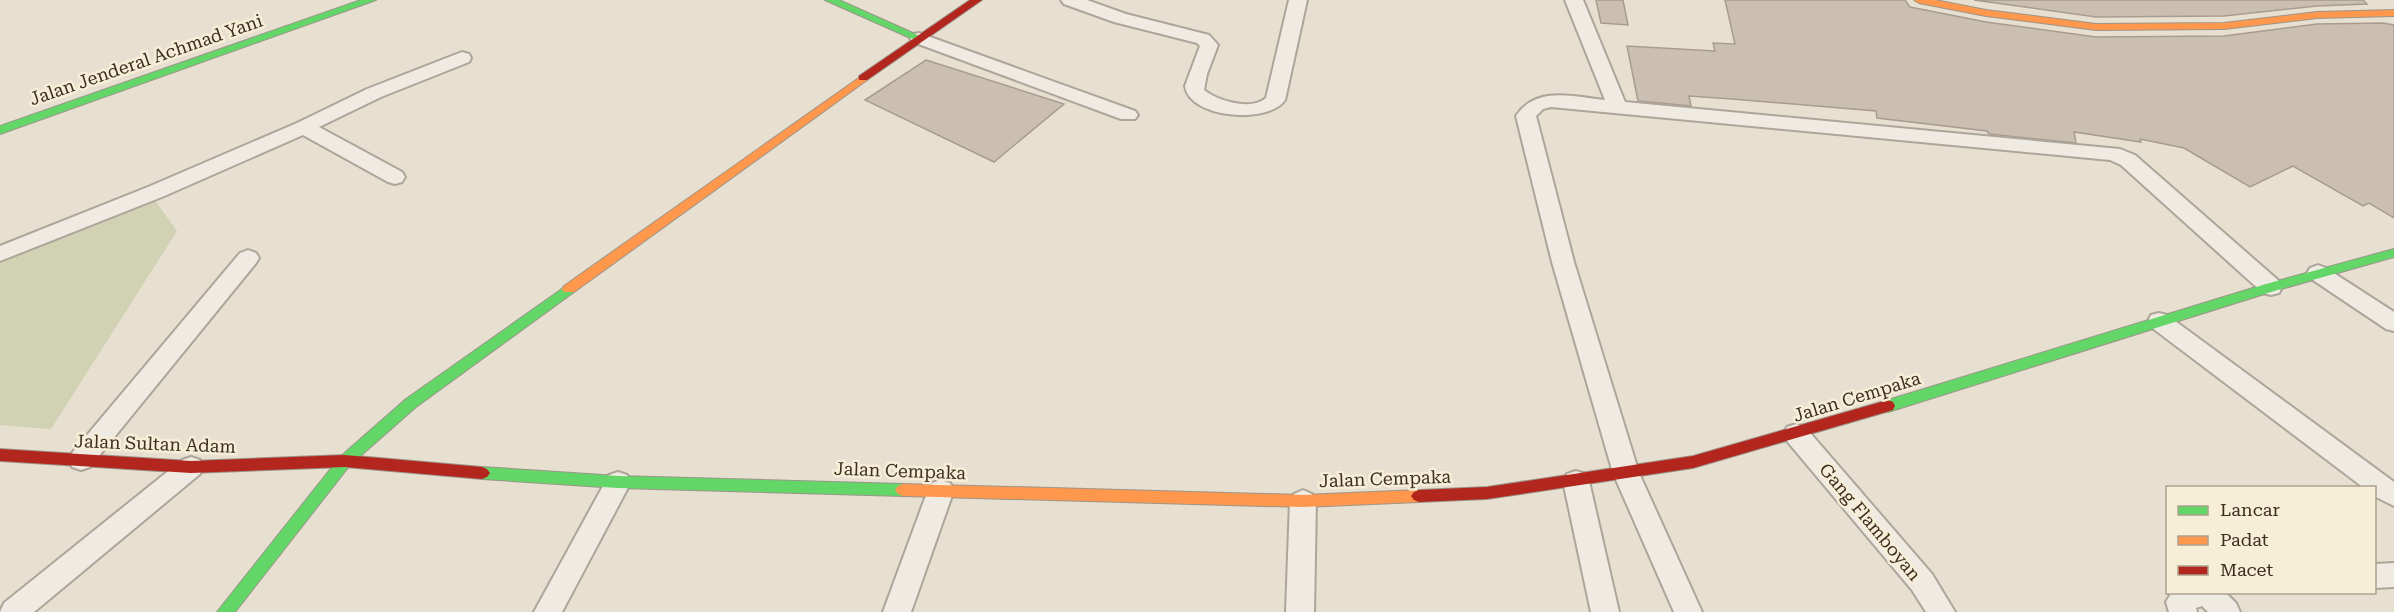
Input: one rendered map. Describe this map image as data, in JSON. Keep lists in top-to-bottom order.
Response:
{
  "streets": {
    "main road": ["Jalan Jenderal Achmad Yani", "Jalan Cempaka", "Jalan Sultan Adam"],
    "street": ["Gang Flamboyan"]
  },
  "crossings": [
    ["Jalan Cempaka", "Jalan Sultan Adam"],
    ["Jalan Cempaka", "Gang Flamboyan"]
  ],
  "legend": ["Lancar", "Padat", "Macet"]
}
